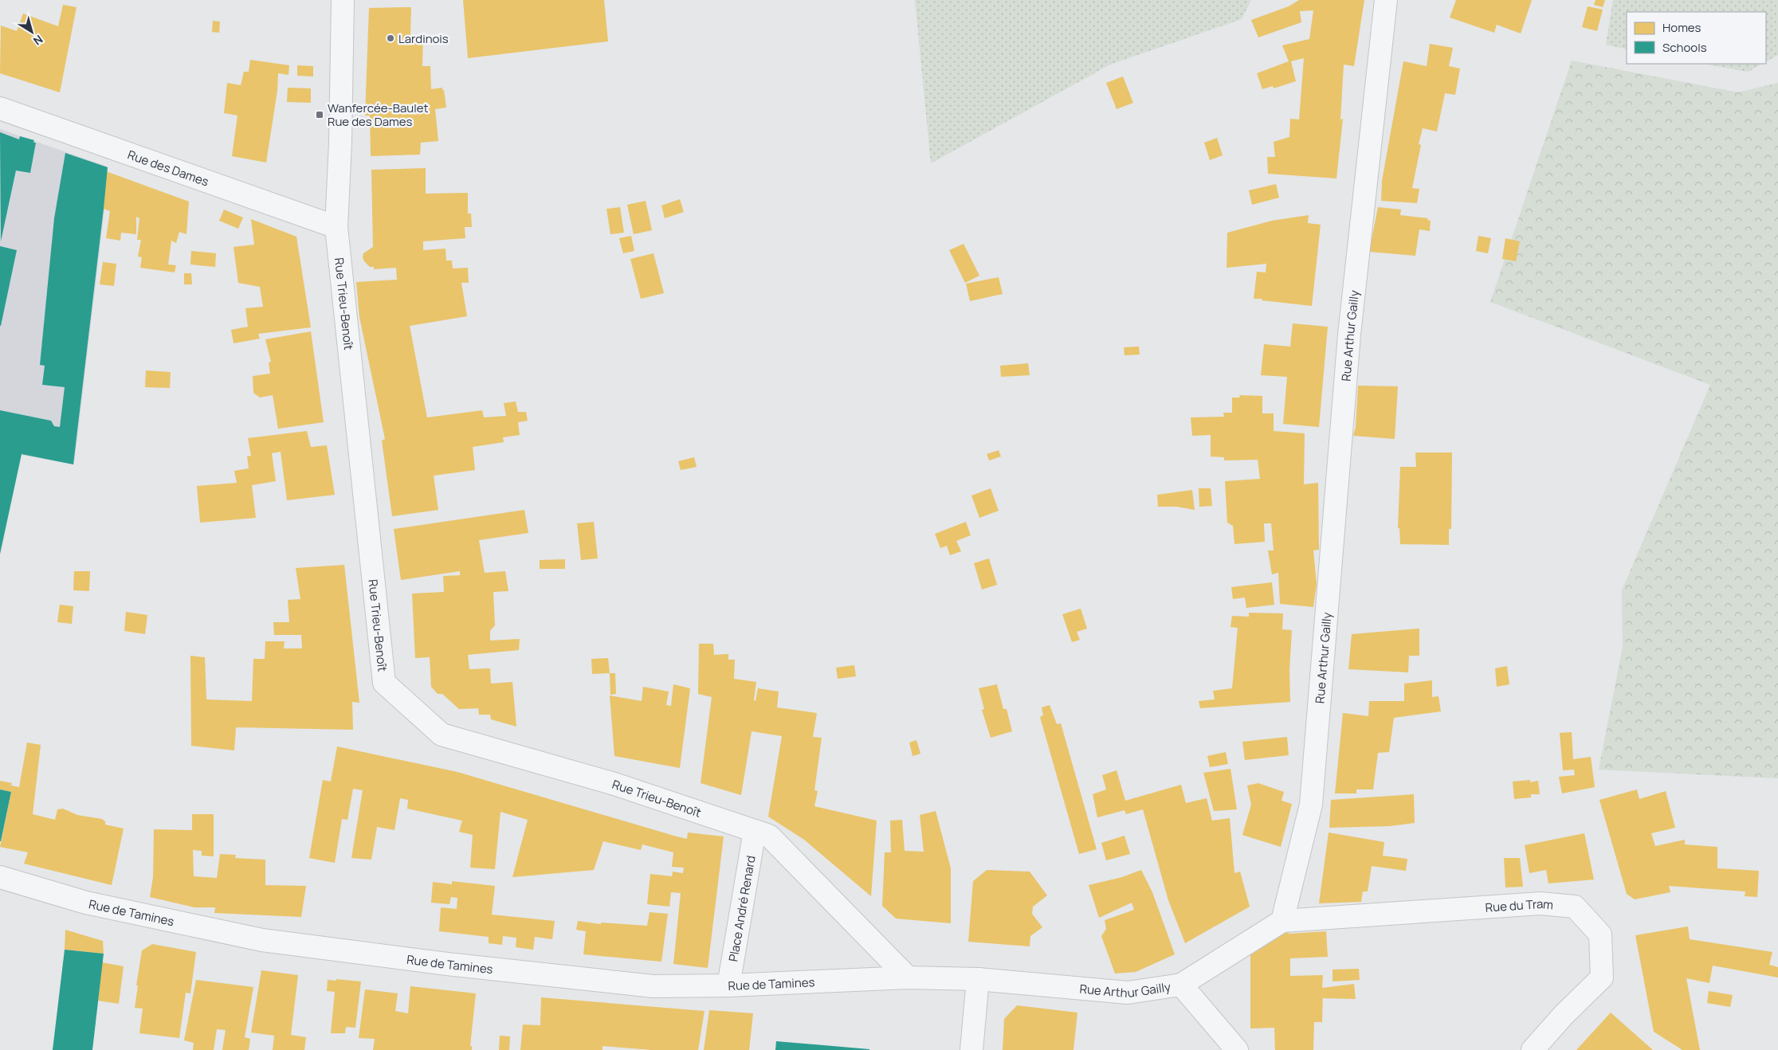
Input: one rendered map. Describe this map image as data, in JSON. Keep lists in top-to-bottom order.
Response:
{
  "streets": {
    "street": [
      "Rue des Dames",
      "Rue Trieu-Benoît",
      "Rue Arthur Gailly",
      "Rue du Tram",
      "Place André Renard",
      "Rue de Tamines"
    ]
  },
  "crossings": [
    ["Rue des Dames", "Rue Trieu-Benoît"],
    ["Rue Trieu-Benoît", "Rue Arthur Gailly"],
    ["Rue Trieu-Benoît", "Place André Renard"],
    ["Rue Trieu-Benoît", "Rue de Tamines"],
    ["Rue Arthur Gailly", "Rue du Tram"],
    ["Rue Arthur Gailly", "Rue de Tamines"],
    ["Place André Renard", "Rue de Tamines"]
  ],
  "places": {
    "other": ["Lardinois"],
    "transit": ["Wanfercée-Baulet Rue des Dames"]
  },
  "legend": ["Homes", "Schools"],
  "north": "bottom right"
}
